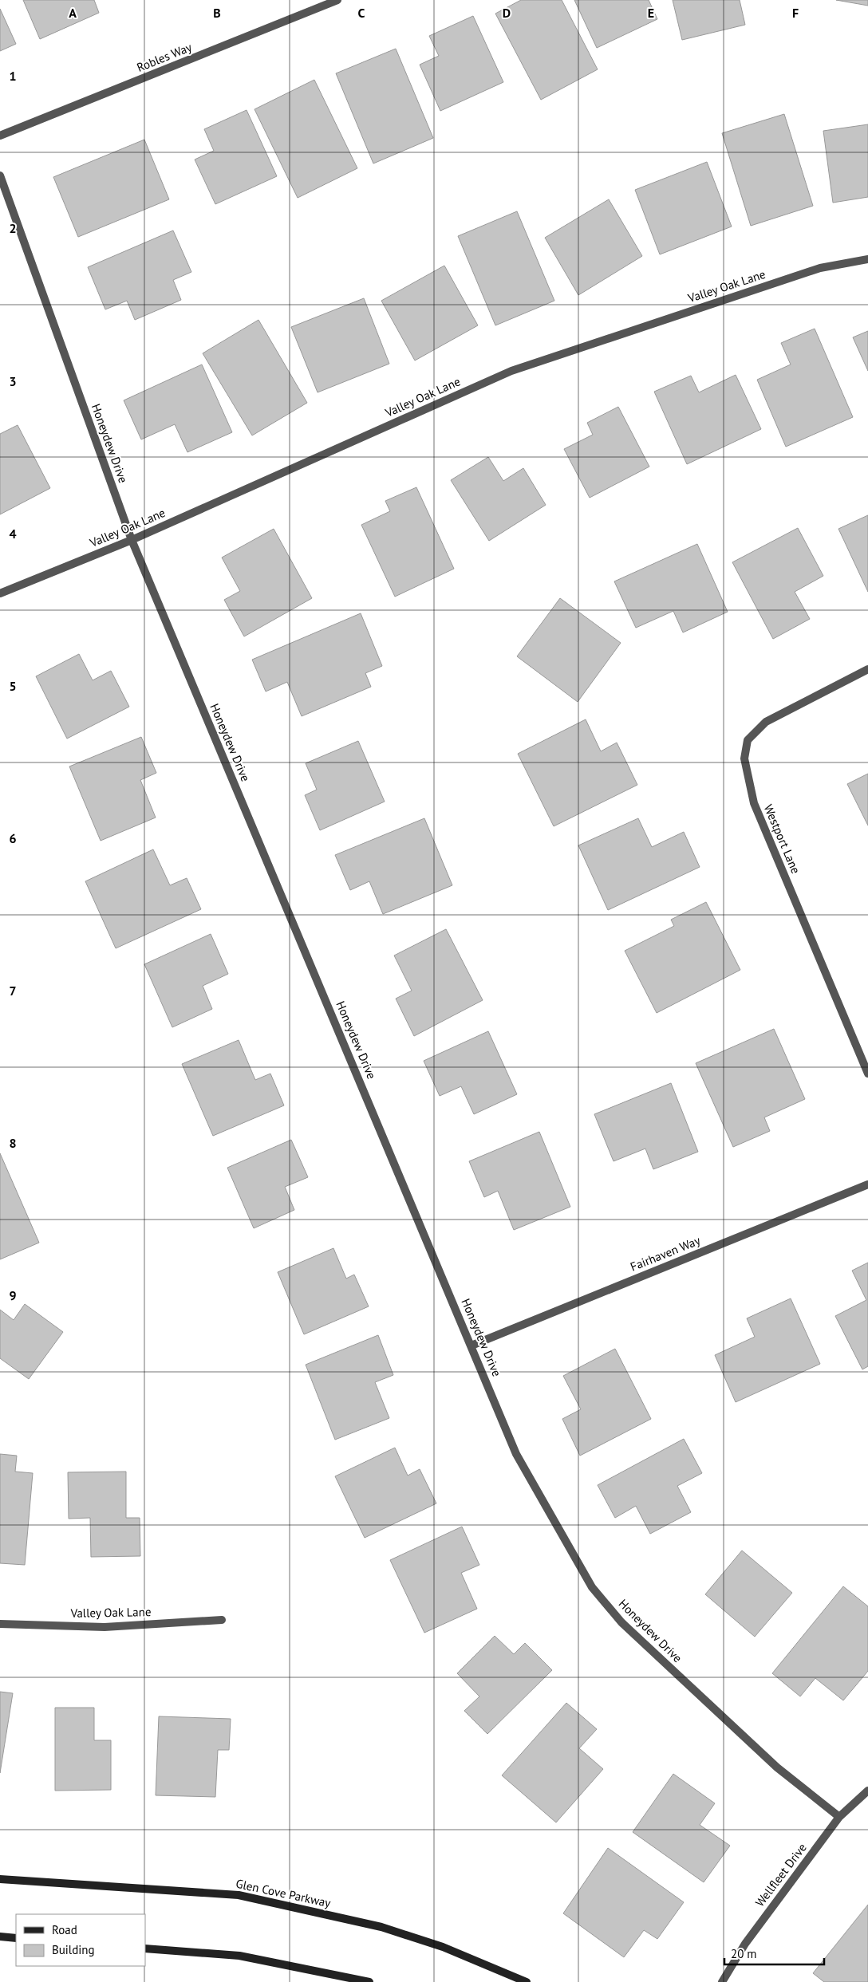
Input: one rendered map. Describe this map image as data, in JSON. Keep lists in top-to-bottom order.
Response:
{
  "streets": {
    "main road": ["Glen Cove Parkway"],
    "street": [
      "Robles Way",
      "Valley Oak Lane",
      "Honeydew Drive",
      "Westport Lane",
      "Fairhaven Way",
      "Wellfleet Drive"
    ]
  },
  "crossings": [
    ["Valley Oak Lane", "Honeydew Drive"],
    ["Honeydew Drive", "Fairhaven Way"],
    ["Honeydew Drive", "Wellfleet Drive"]
  ],
  "legend": ["Road", "Building"],
  "scale_bar": "20 m",
  "grid": {
    "columns": [
      "A",
      "B",
      "C",
      "D",
      "E",
      "F"
    ],
    "rows": [
      "1",
      "2",
      "3",
      "4",
      "5",
      "6",
      "7",
      "8",
      "9"
    ]
  }
}
